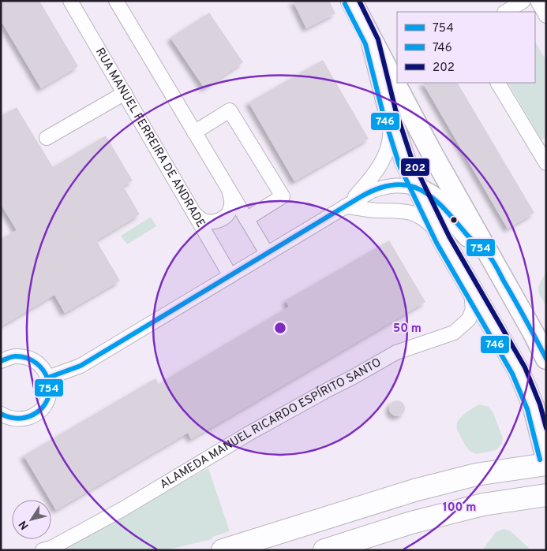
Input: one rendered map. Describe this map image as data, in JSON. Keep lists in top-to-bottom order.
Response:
{
  "streets": {
    "street": ["RUA MANUEL FERREIRA DE ANDRADE", "ALAMEDA MANUEL RICARDO ESPÍRITO SANTO"]
  },
  "lines": ["transit line 202", "transit line 746", "transit line 754"],
  "legend": ["754", "746", "202"],
  "north": "bottom left",
  "rings": ["50 m", "100 m"]
}
